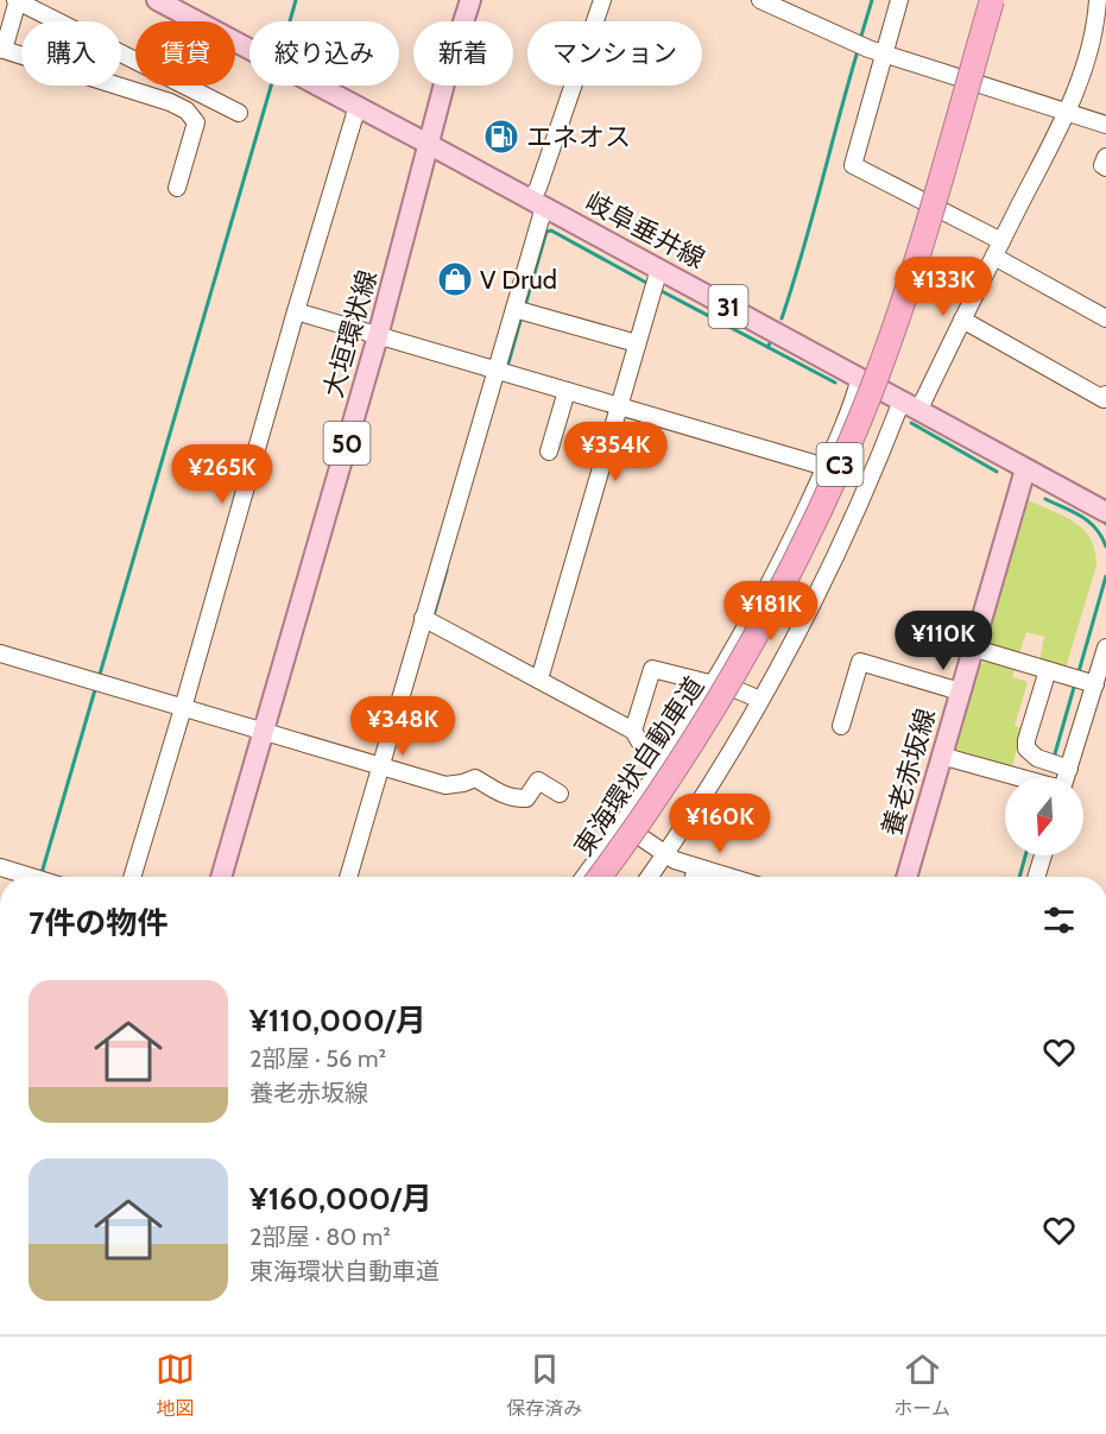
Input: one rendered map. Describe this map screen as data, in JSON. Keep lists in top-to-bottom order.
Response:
{
  "streets": {
    "highway": ["C3", "東海環状自動車道"],
    "main road": [
      "岐阜垂井線",
      "31",
      "大垣環状線",
      "50",
      "養老赤坂線"
    ]
  },
  "crossings": [
    ["岐阜垂井線", "大垣環状線"],
    ["岐阜垂井線", "養老赤坂線"]
  ],
  "places": {
    "fuel station": ["エネオス"],
    "shop": ["V Drud"]
  },
  "north": "bottom",
  "page": {
    "chip": [
      "購入",
      "賃貸",
      "絞り込み",
      "新着",
      "マンション"
    ],
    "price": [
      "¥133K",
      "¥354K",
      "¥265K",
      "¥181K",
      "¥110K",
      "¥348K",
      "¥160K"
    ],
    "heading": "7件の物件",
    "list": [
      {
        "name": "¥110,000/月",
        "note": "2部屋 · 56 m² · 養老赤坂線"
      },
      {
        "name": "¥160,000/月",
        "note": "2部屋 · 80 m² · 東海環状自動車道"
      }
    ],
    "tabs": ["地図", "保存済み", "ホーム"]
  }
}
